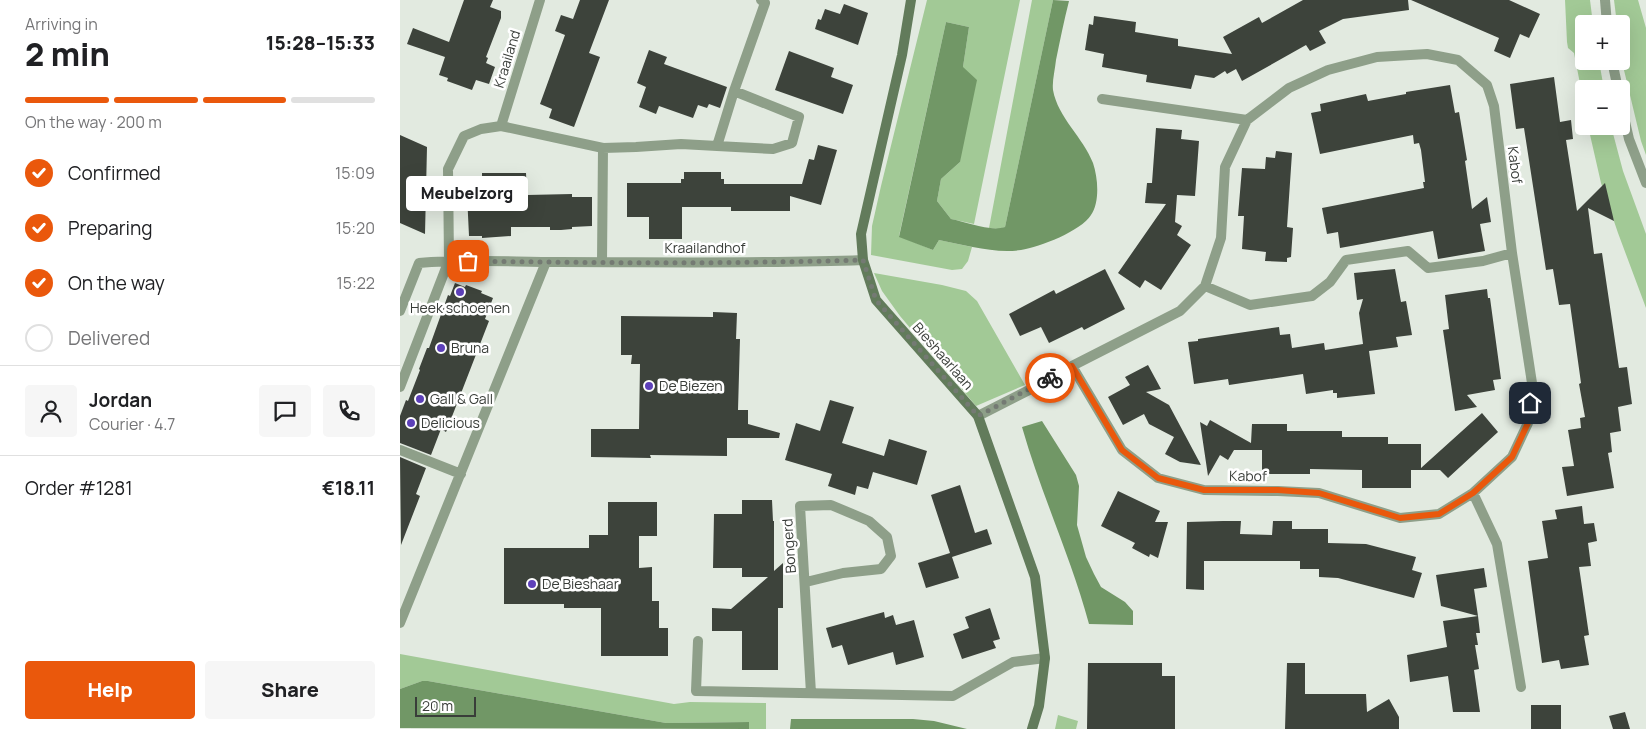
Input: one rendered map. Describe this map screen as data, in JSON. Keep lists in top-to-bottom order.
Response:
{
  "streets": {
    "street": [
      "Kraailand",
      "Kabof",
      "Kraailandhof",
      "Bieshaarlaan",
      "Bongerd"
    ]
  },
  "crossings": [
    ["Kabof", "Bieshaarlaan"],
    ["Kraailandhof", "Bieshaarlaan"]
  ],
  "places": [
    "Meubelzorg",
    "Heek schoenen",
    "Bruna",
    "De Biezen",
    "Gall & Gall",
    "Delicious",
    "De Bieshaar"
  ],
  "scale_bar": "20 m",
  "page": {
    "heading": ["2 min", "Arriving in", "15:28–15:33"],
    "panel": [
      "Jordan",
      "Courier · 4.7",
      "Order #1281",
      "€18.11"
    ],
    "map_buttons": ["+", "−"],
    "bar": "On the way · 200 m",
    "list": [
      ["Confirmed", "15:09"],
      ["Preparing", "15:20"],
      ["On the way", "15:22"],
      "Delivered"
    ],
    "bubble": "Meubelzorg",
    "buttons": ["Help", "Share"],
    "scale": "20 m"
  }
}
